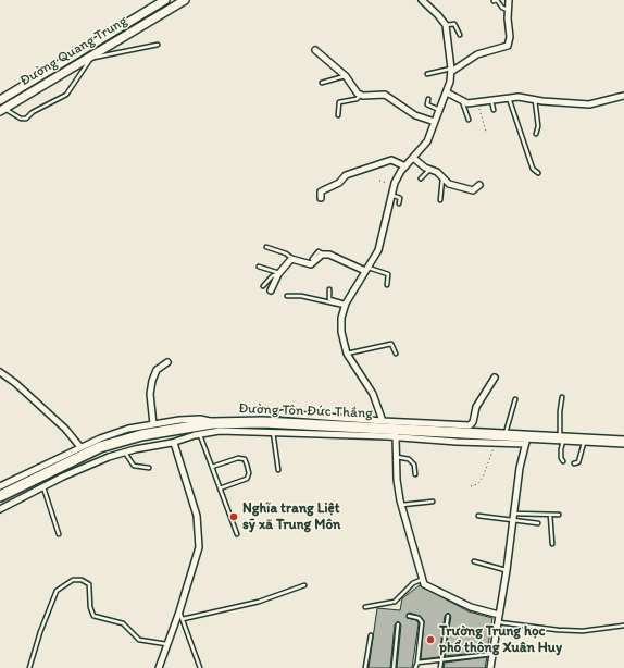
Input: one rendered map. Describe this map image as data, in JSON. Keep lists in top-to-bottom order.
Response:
{
  "streets": {
    "highway": ["Đường Tôn Đức Thắng"],
    "main road": ["Đường Quang Trung"]
  },
  "places": ["Nghĩa trang Liệt sỹ xã Trung Môn", "Trường Trung học phổ thông Xuân Huy"]
}
